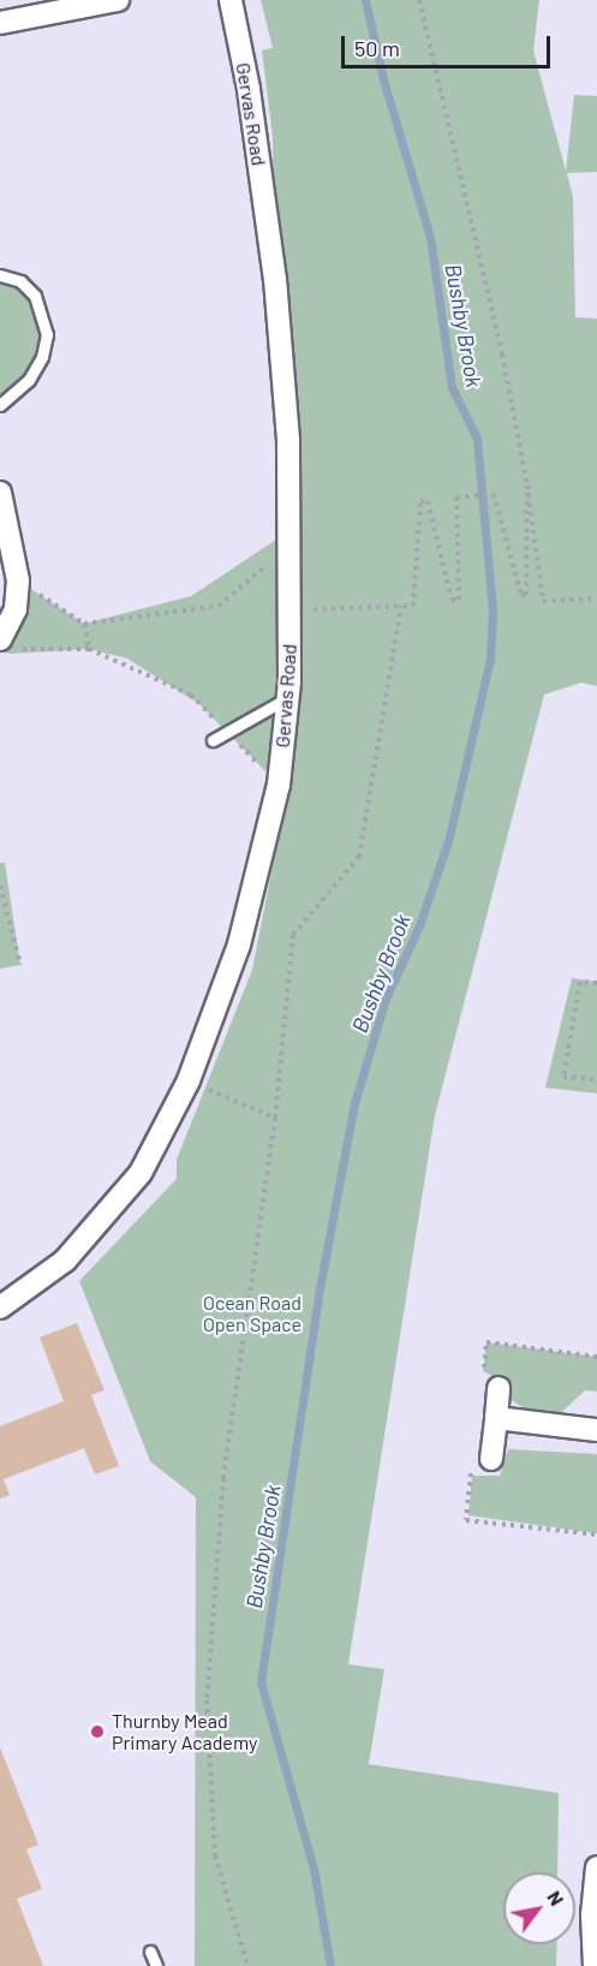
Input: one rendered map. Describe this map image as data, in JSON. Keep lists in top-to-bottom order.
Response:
{
  "streets": {
    "street": ["Gervas Road"]
  },
  "water": ["Bushby Brook"],
  "parks": ["Ocean Road Open Space"],
  "places": ["Thurnby Mead Primary Academy"],
  "scale_bar": "50 m",
  "north": "top right"
}
